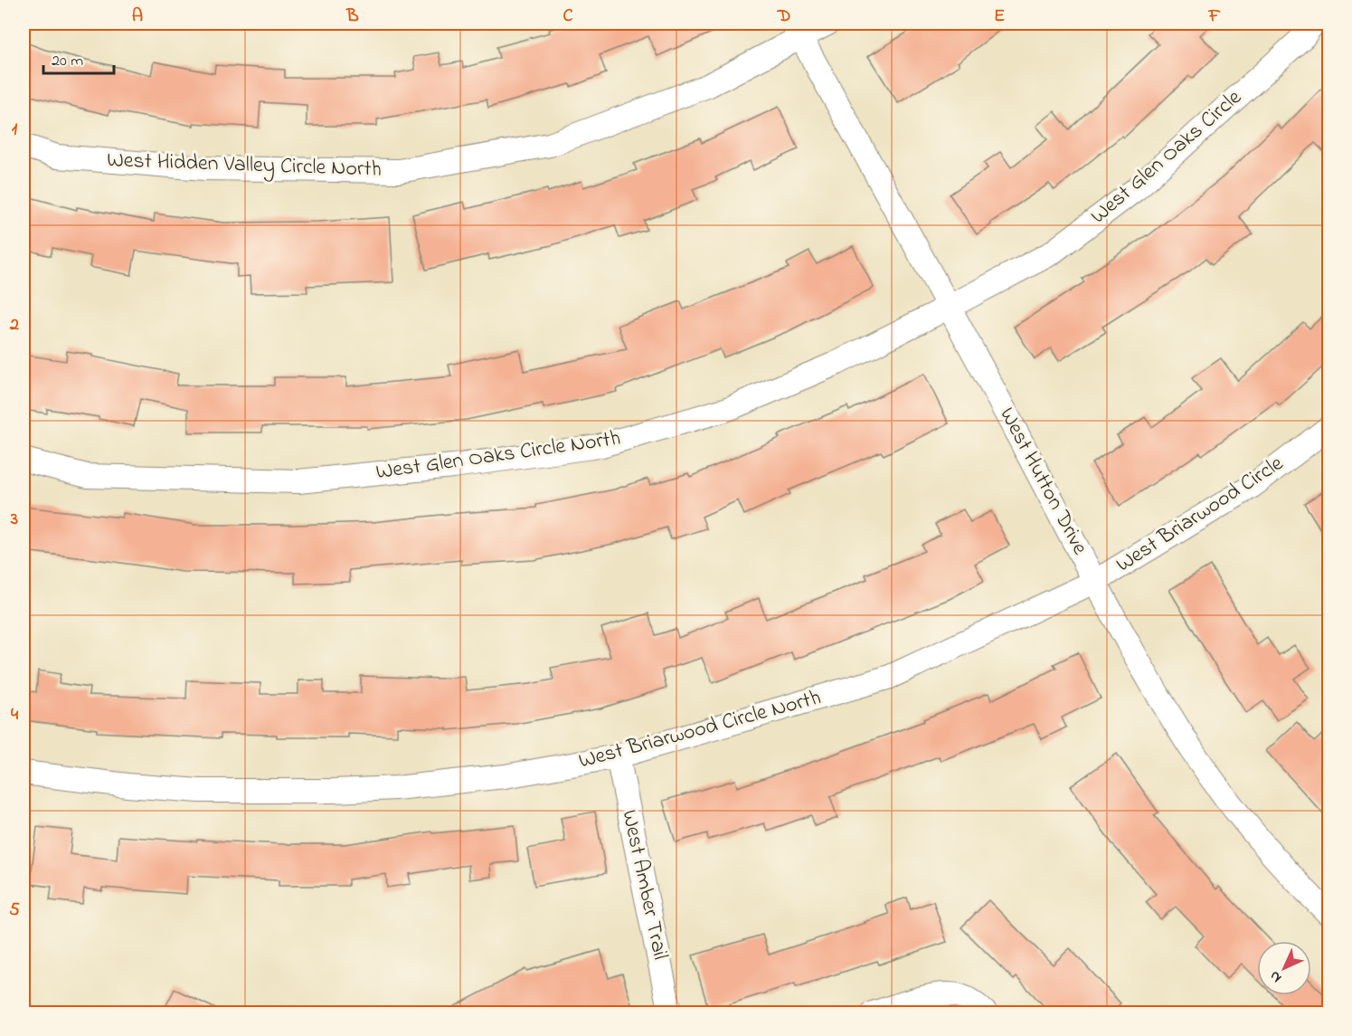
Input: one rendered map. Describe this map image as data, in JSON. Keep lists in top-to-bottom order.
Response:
{
  "streets": {
    "street": [
      "West Glen Oaks Circle",
      "West Hidden Valley Circle North",
      "West Glen Oaks Circle North",
      "West Hutton Drive",
      "West Briarwood Circle",
      "West Briarwood Circle North",
      "West Amber Trail"
    ]
  },
  "crossings": [
    ["West Glen Oaks Circle", "West Glen Oaks Circle North"],
    ["West Glen Oaks Circle", "West Hutton Drive"],
    ["West Hidden Valley Circle North", "West Hutton Drive"],
    ["West Glen Oaks Circle North", "West Hutton Drive"],
    ["West Hutton Drive", "West Briarwood Circle"],
    ["West Hutton Drive", "West Briarwood Circle North"],
    ["West Briarwood Circle", "West Briarwood Circle North"],
    ["West Briarwood Circle North", "West Amber Trail"]
  ],
  "scale_bar": "20 m",
  "north": "bottom left",
  "grid": {
    "columns": [
      "A",
      "B",
      "C",
      "D",
      "E",
      "F"
    ],
    "rows": [
      "1",
      "2",
      "3",
      "4",
      "5"
    ]
  }
}
